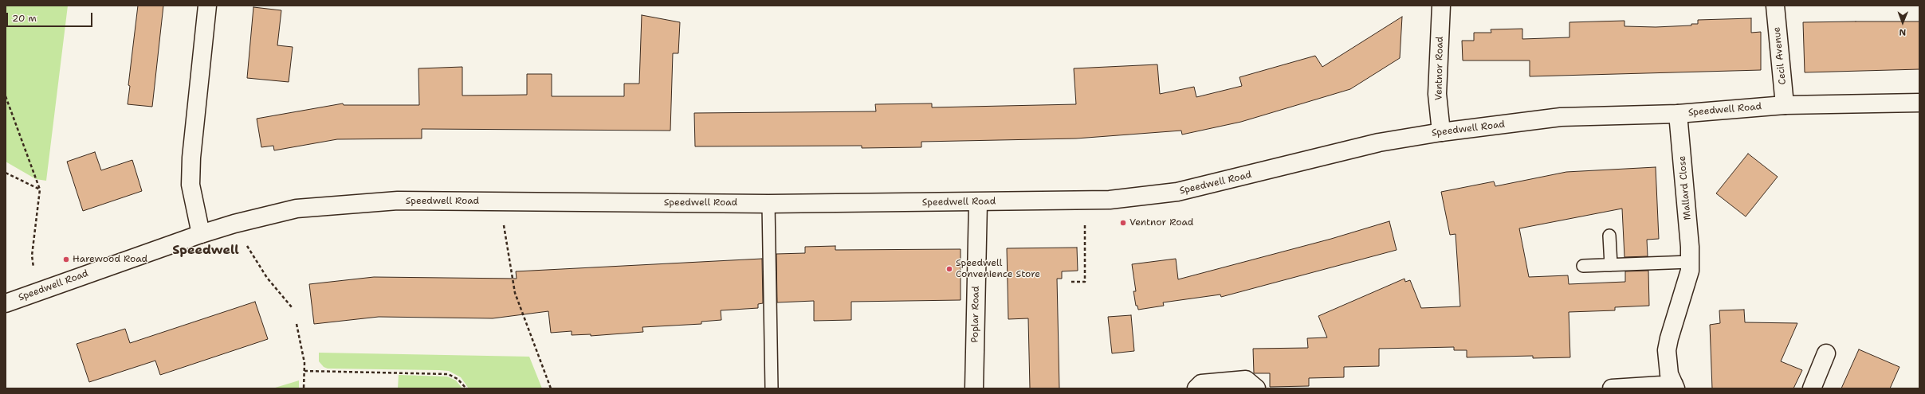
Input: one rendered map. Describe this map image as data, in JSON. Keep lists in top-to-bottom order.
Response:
{
  "streets": {
    "street": [
      "Cecil Avenue",
      "Ventnor Road",
      "Speedwell Road",
      "Mallard Close",
      "Poplar Road"
    ]
  },
  "crossings": [
    ["Cecil Avenue", "Speedwell Road"],
    ["Ventnor Road", "Speedwell Road"],
    ["Speedwell Road", "Mallard Close"],
    ["Speedwell Road", "Poplar Road"]
  ],
  "districts": ["Speedwell"],
  "places": ["Ventnor Road", "Harewood Road", "Speedwell Convenience Store"],
  "scale_bar": "20 m",
  "north": "bottom"
}
